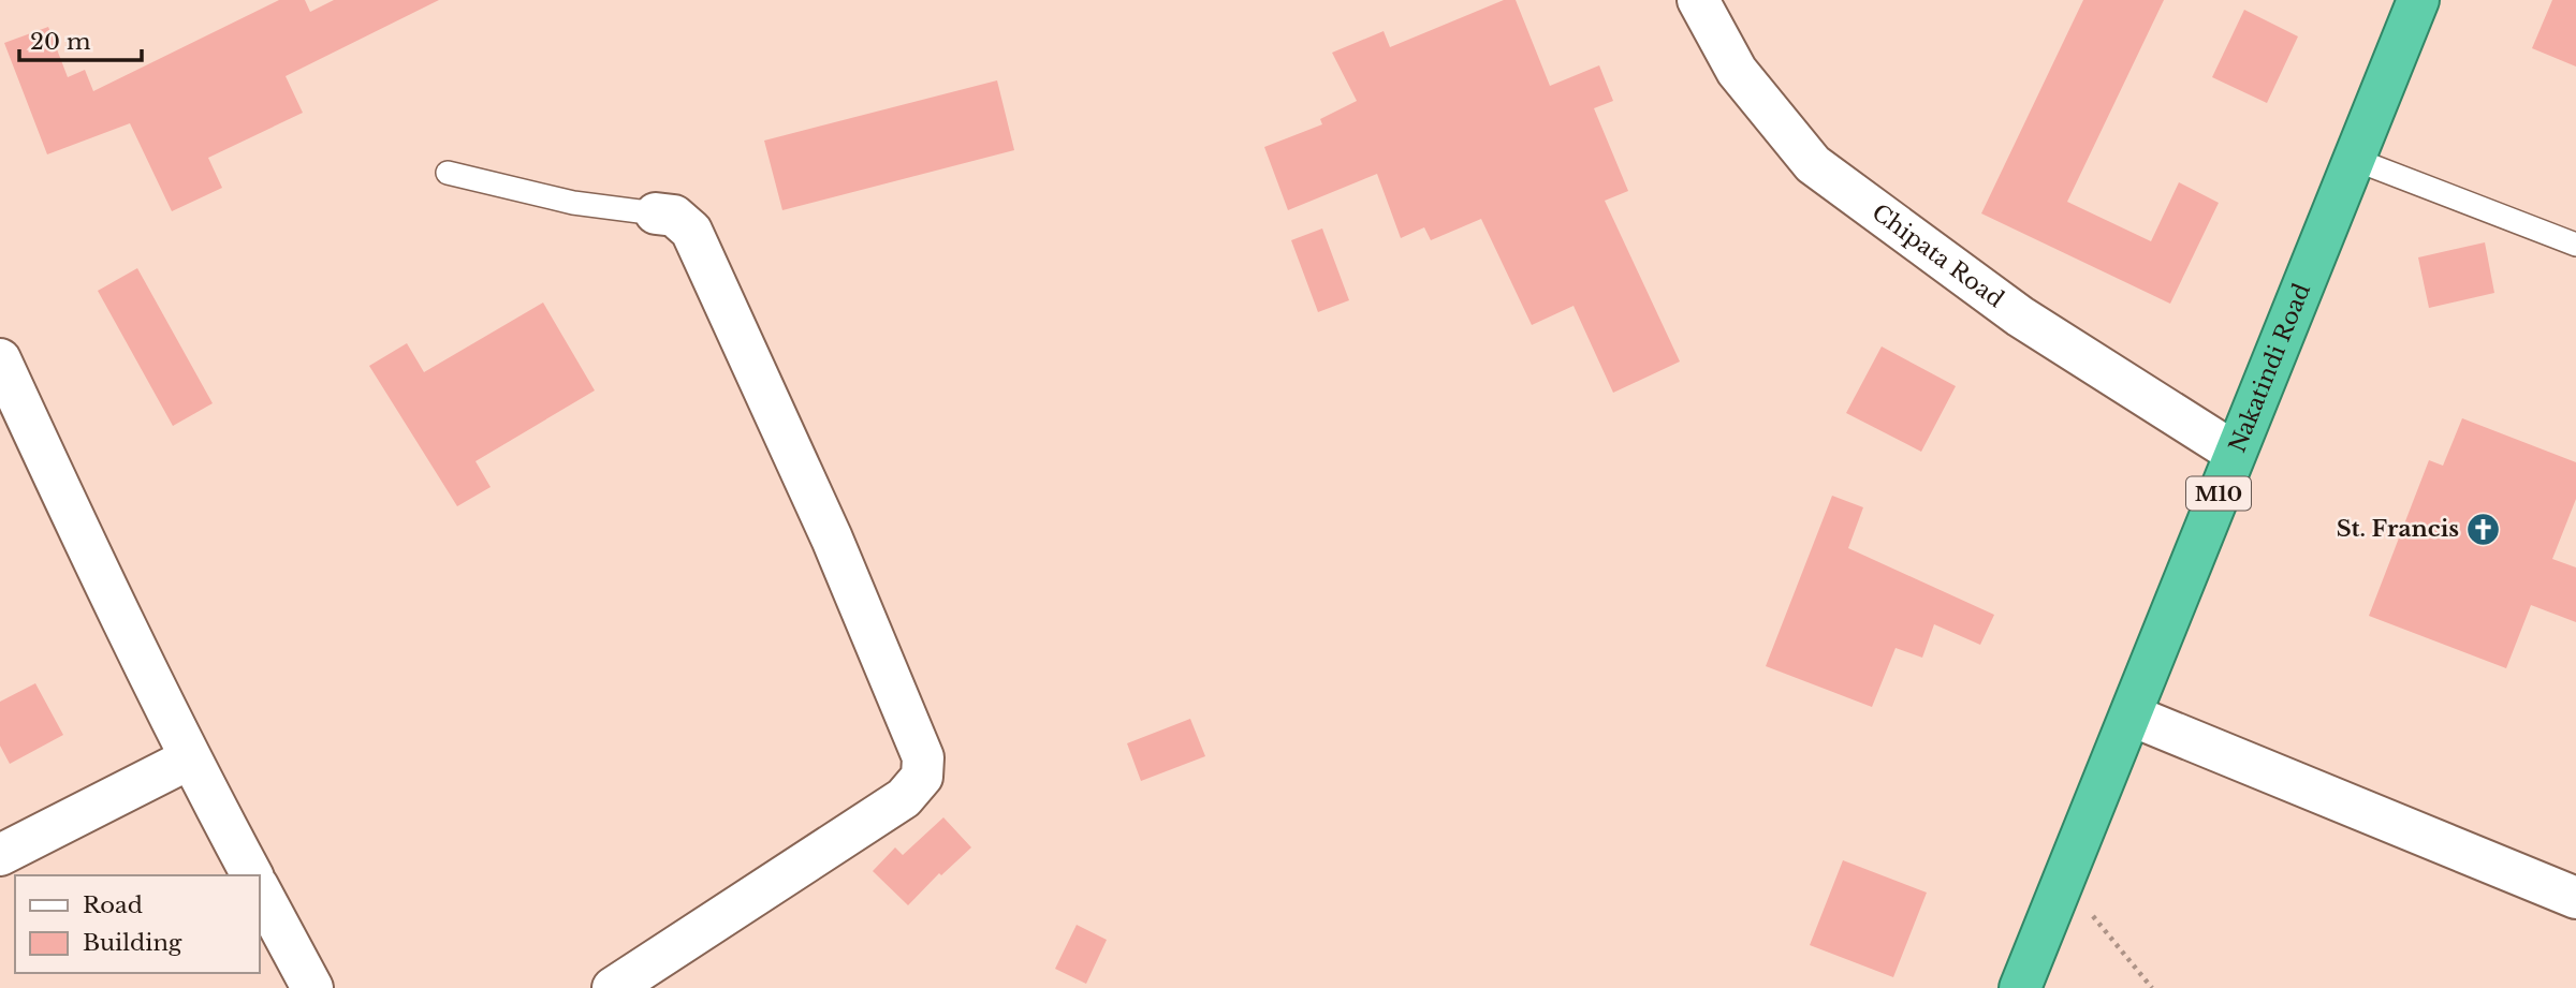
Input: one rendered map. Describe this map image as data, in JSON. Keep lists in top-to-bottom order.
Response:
{
  "streets": {
    "highway": ["Nakatindi Road", "M10"],
    "street": ["Chipata Road"]
  },
  "crossings": [
    ["Chipata Road", "Nakatindi Road"]
  ],
  "places": {
    "church": ["St. Francis"]
  },
  "legend": ["Road", "Building"],
  "scale_bar": "20 m"
}
